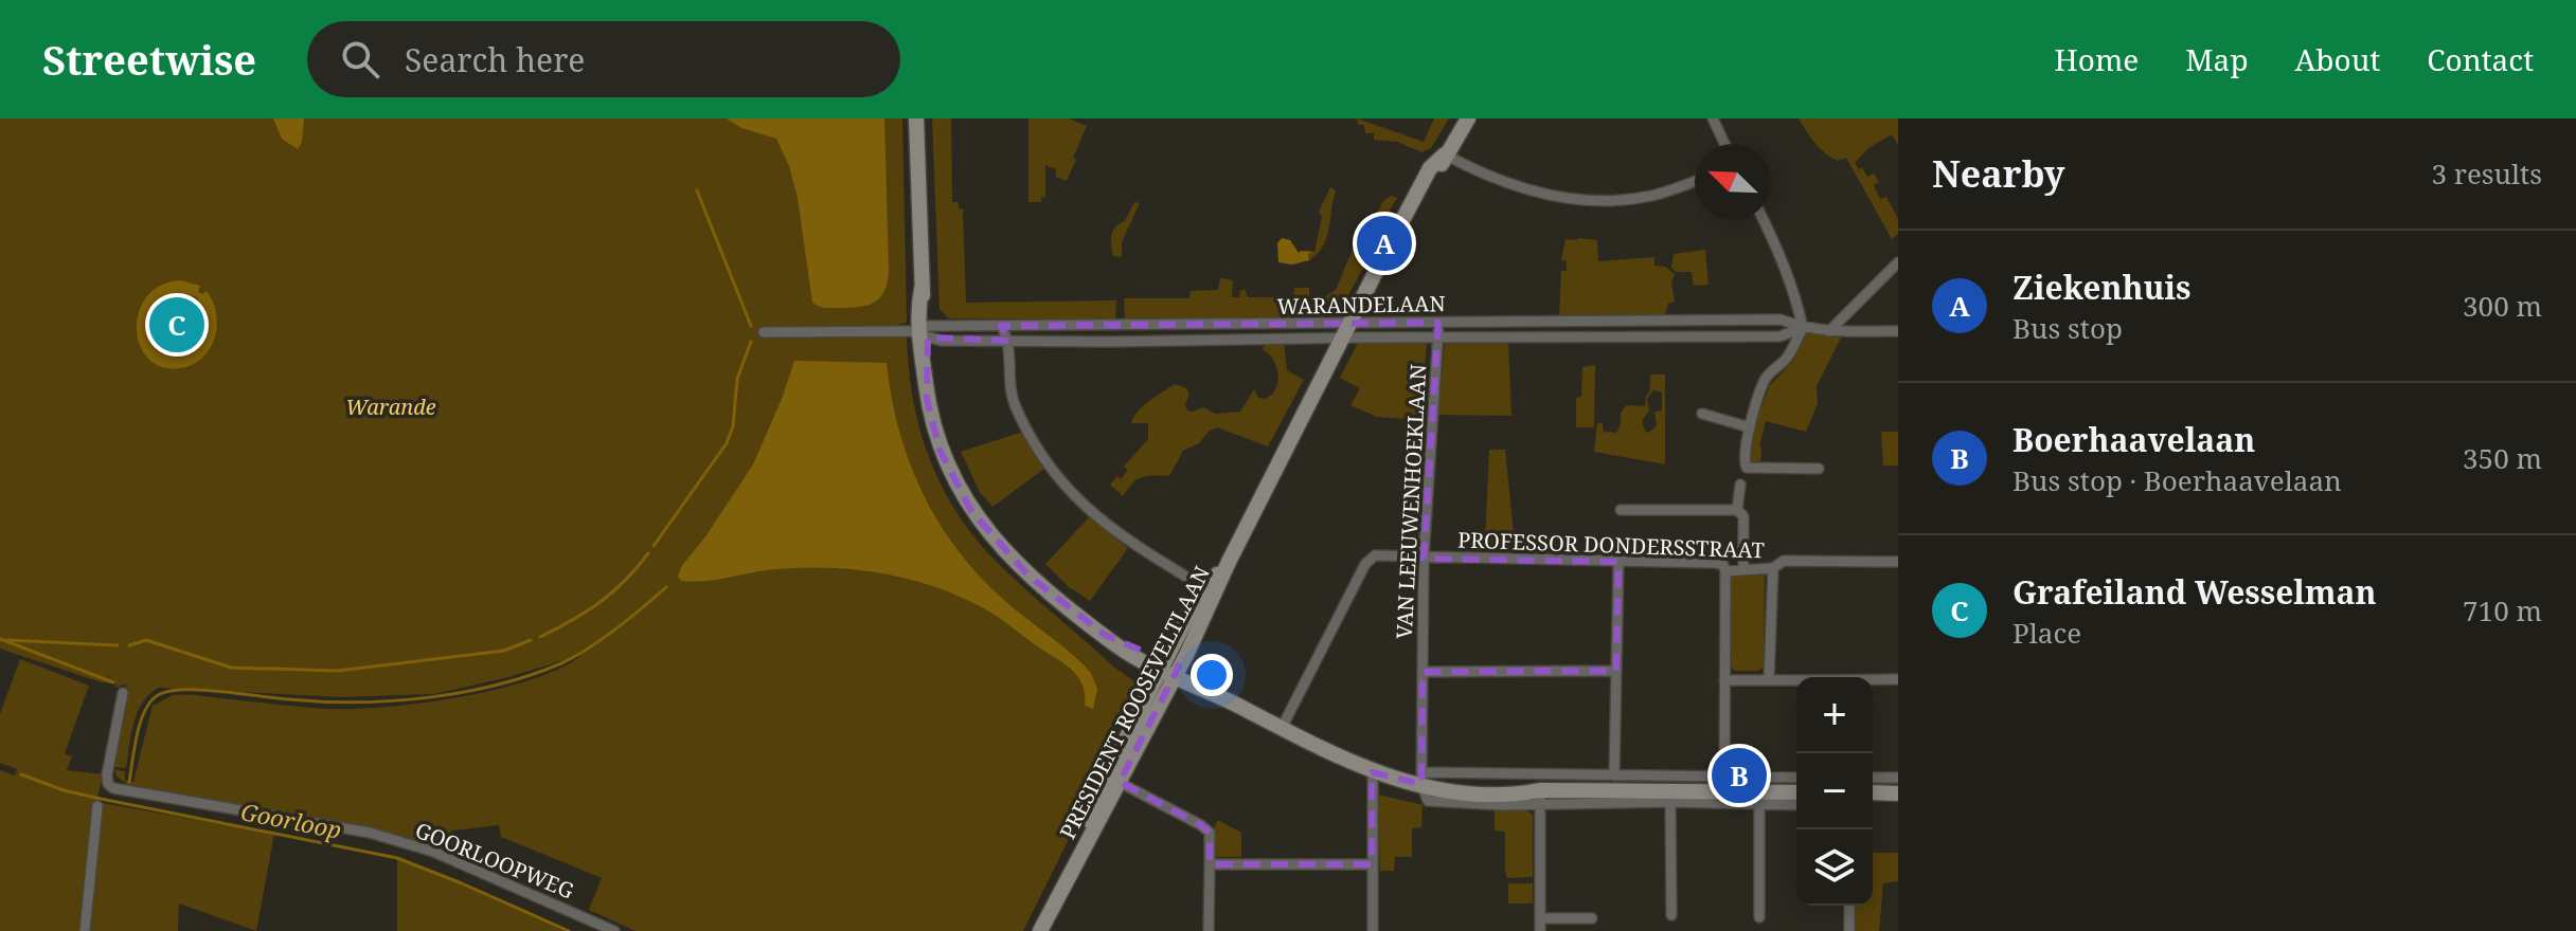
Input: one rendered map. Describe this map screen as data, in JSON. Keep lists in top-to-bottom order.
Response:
{
  "streets": {
    "main road": ["PRESIDENT ROOSEVELTLAAN"],
    "street": [
      "WARANDELAAN",
      "VAN LEEUWENHOEKLAAN",
      "PROFESSOR DONDERSSTRAAT",
      "GOORLOOPWEG"
    ]
  },
  "crossings": [
    ["WARANDELAAN", "VAN LEEUWENHOEKLAAN"],
    ["WARANDELAAN", "PRESIDENT ROOSEVELTLAAN"],
    ["VAN LEEUWENHOEKLAAN", "PROFESSOR DONDERSSTRAAT"]
  ],
  "water": ["Goorloop"],
  "parks": ["Warande"],
  "north": "top left",
  "page": {
    "header": "Streetwise",
    "search": "Search here",
    "nav": [
      "Home",
      "Map",
      "About",
      "Contact"
    ],
    "heading": ["Nearby", "3 results"],
    "pins": ["A", "C", "B"],
    "list": [
      {
        "mark": "A",
        "name": "Ziekenhuis",
        "note": "Bus stop",
        "value": "300 m"
      },
      {
        "mark": "B",
        "name": "Boerhaavelaan",
        "note": "Bus stop · Boerhaavelaan",
        "value": "350 m"
      },
      {
        "mark": "C",
        "name": "Grafeiland Wesselman",
        "note": "Place",
        "value": "710 m"
      }
    ],
    "map_buttons": ["+", "−"]
  }
}
